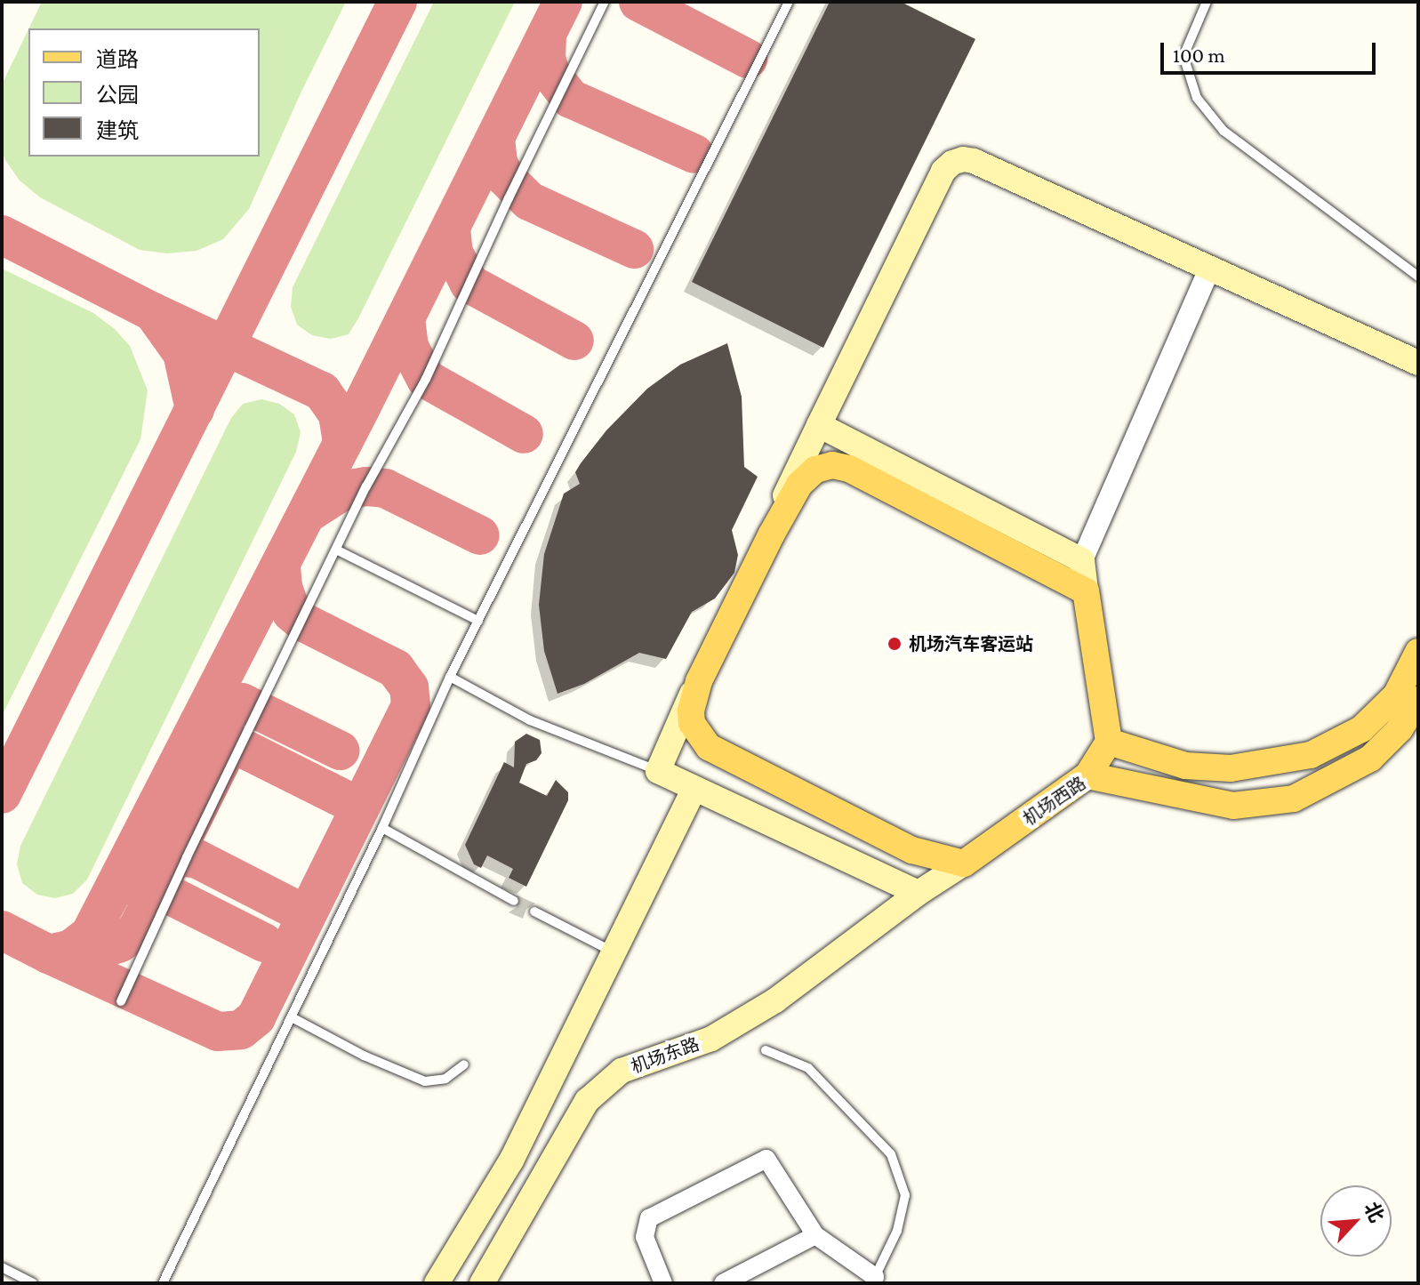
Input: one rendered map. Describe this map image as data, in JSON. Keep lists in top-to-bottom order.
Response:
{
  "streets": {
    "main road": ["机场西路", "机场东路"]
  },
  "crossings": [
    ["机场西路", "机场东路"]
  ],
  "places": ["机场汽车客运站"],
  "legend": ["道路", "公园", "建筑"],
  "scale_bar": "100 m",
  "north": "top right"
}
